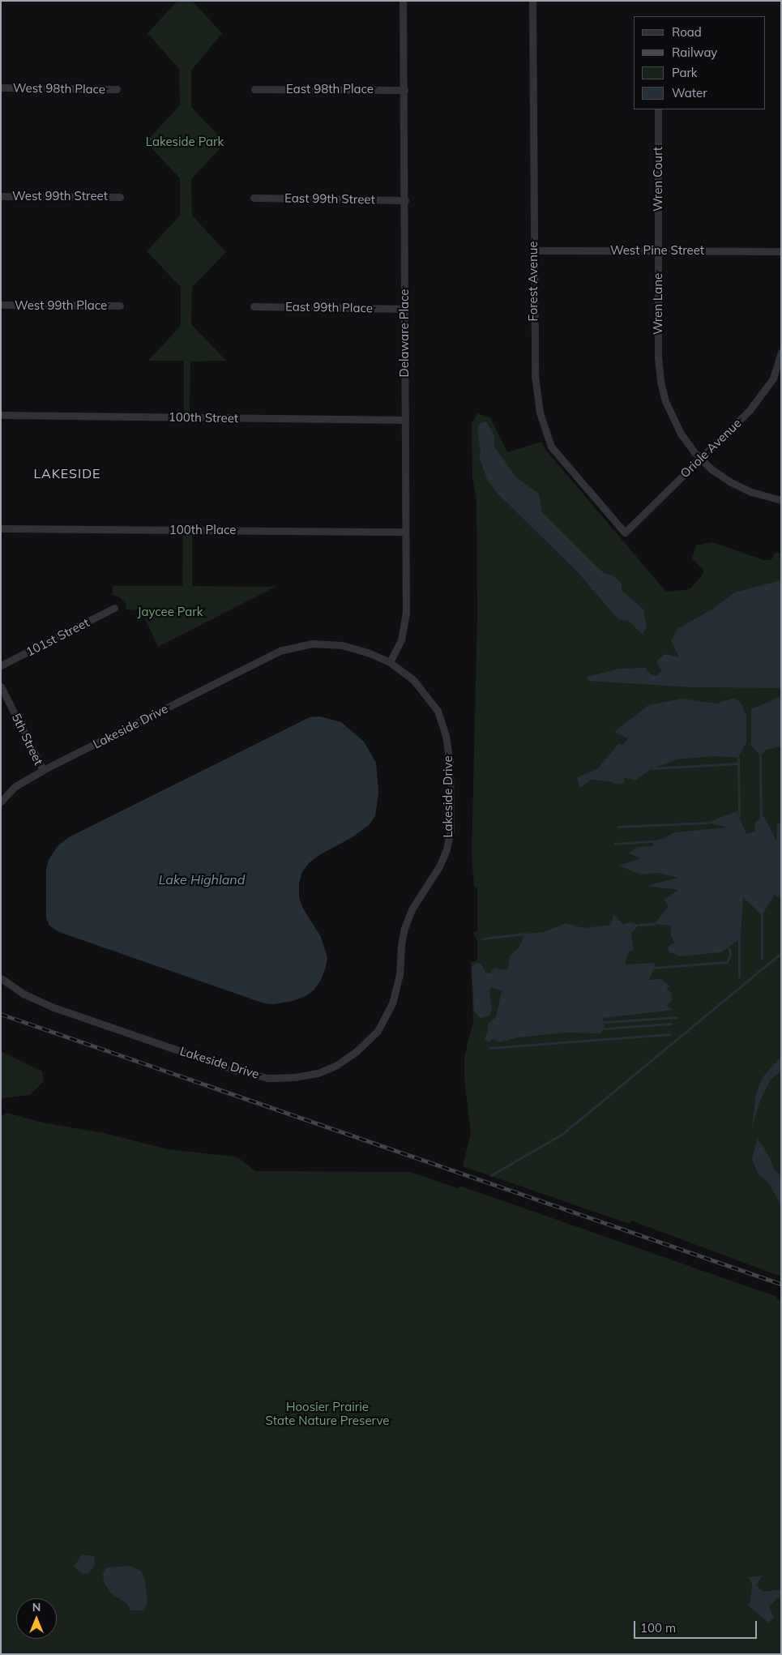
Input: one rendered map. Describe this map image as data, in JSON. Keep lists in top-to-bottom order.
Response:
{
  "streets": {
    "street": [
      "West 98th Place",
      "East 98th Place",
      "Wren Court",
      "West 99th Street",
      "East 99th Street",
      "West Pine Street",
      "Forest Avenue",
      "Wren Lane",
      "West 99th Place",
      "East 99th Place",
      "Delaware Place",
      "100th Street",
      "Oriole Avenue",
      "100th Place",
      "101st Street",
      "Lakeside Drive",
      "5th Street"
    ]
  },
  "crossings": [
    ["East 98th Place", "Delaware Place"],
    ["Wren Court", "West Pine Street"],
    ["Wren Court", "Wren Lane"],
    ["East 99th Street", "Delaware Place"],
    ["West Pine Street", "Forest Avenue"],
    ["West Pine Street", "Wren Lane"],
    ["Forest Avenue", "Oriole Avenue"],
    ["Wren Lane", "Oriole Avenue"],
    ["East 99th Place", "Delaware Place"],
    ["Delaware Place", "100th Street"],
    ["Delaware Place", "100th Place"],
    ["Delaware Place", "Lakeside Drive"],
    ["Lakeside Drive", "5th Street"]
  ],
  "districts": ["LAKESIDE"],
  "water": ["Lake Highland"],
  "parks": ["Lakeside Park", "Jaycee Park", "Hoosier Prairie State Nature Preserve"],
  "legend": [
    "Road",
    "Railway",
    "Park",
    "Water"
  ],
  "scale_bar": "100 m",
  "north": "top"
}
